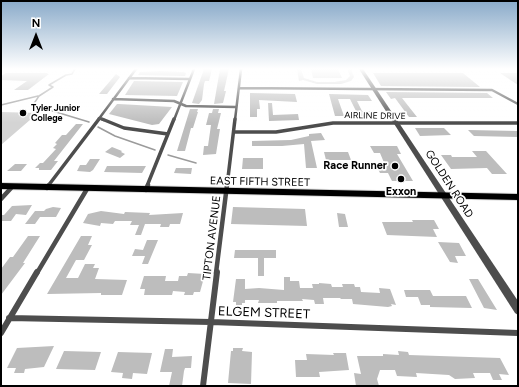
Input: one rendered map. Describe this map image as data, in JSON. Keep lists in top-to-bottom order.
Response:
{
  "streets": {
    "main road": ["EAST FIFTH STREET"],
    "street": [
      "AIRLINE DRIVE",
      "GOLDEN ROAD",
      "TIPTON AVENUE",
      "ELGEM STREET"
    ]
  },
  "crossings": [
    ["AIRLINE DRIVE", "GOLDEN ROAD"],
    ["AIRLINE DRIVE", "TIPTON AVENUE"],
    ["EAST FIFTH STREET", "GOLDEN ROAD"],
    ["EAST FIFTH STREET", "TIPTON AVENUE"],
    ["TIPTON AVENUE", "ELGEM STREET"]
  ],
  "places": ["Tyler Junior College", "Race Runner", "Exxon"],
  "north": "top"
}
